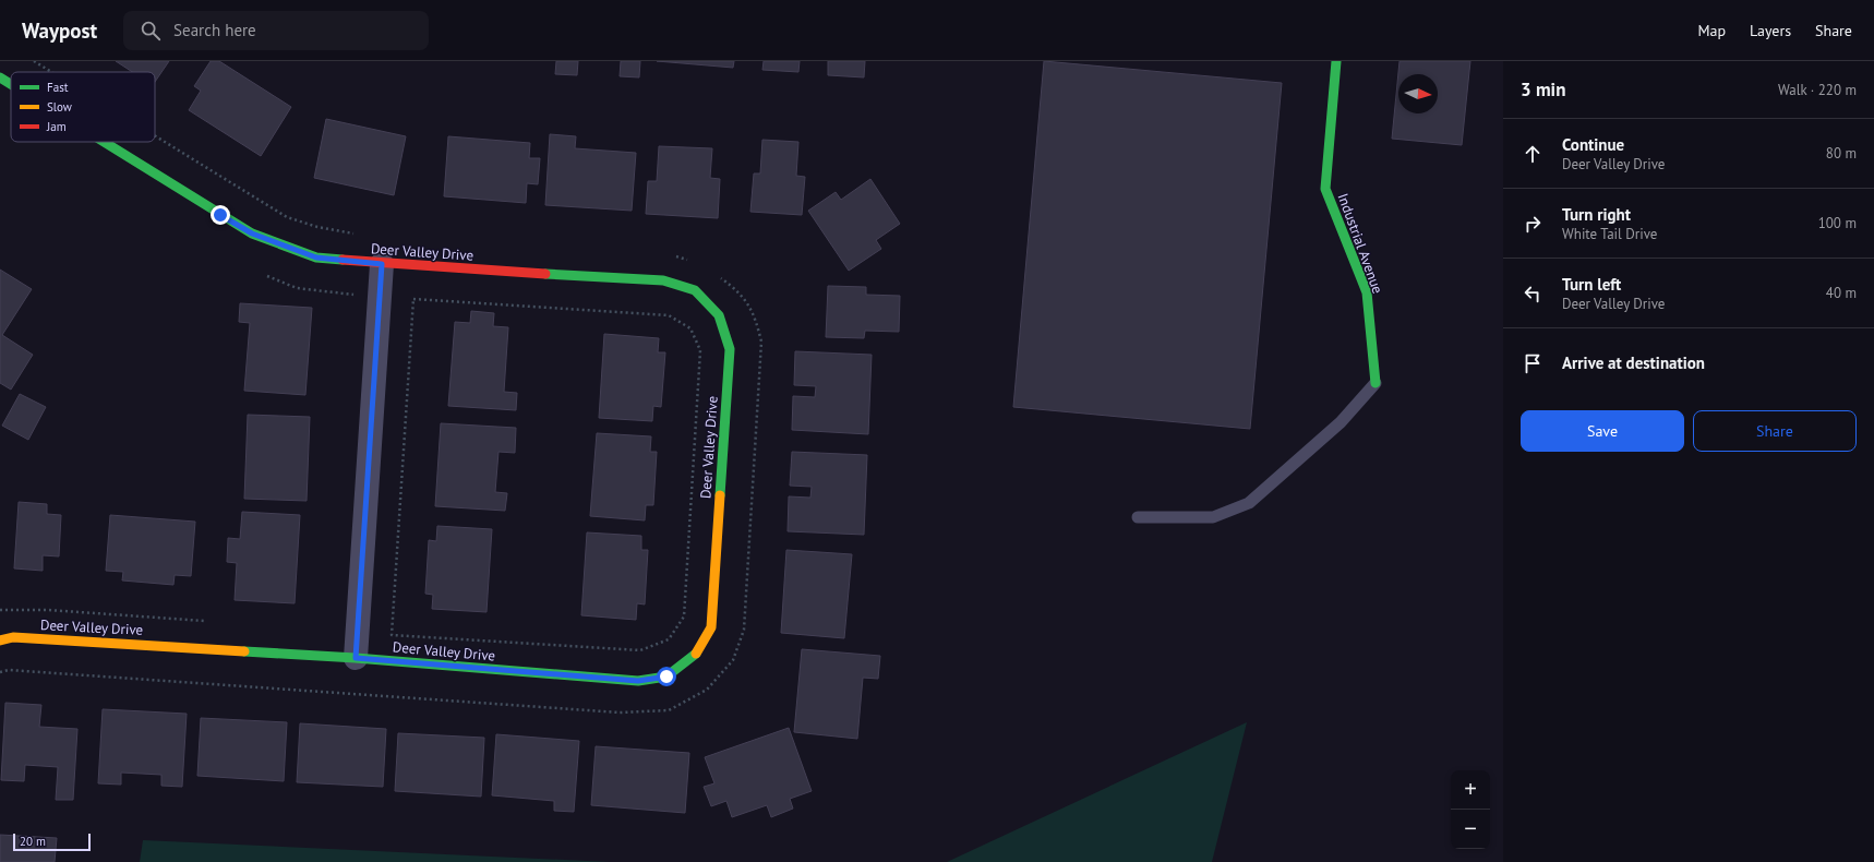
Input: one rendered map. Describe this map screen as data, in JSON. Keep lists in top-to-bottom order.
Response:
{
  "streets": {
    "street": ["Industrial Avenue", "Deer Valley Drive"]
  },
  "legend": ["Fast", "Slow", "Jam"],
  "scale_bar": "20 m",
  "north": "right",
  "page": {
    "header": "Waypost",
    "search": "Search here",
    "nav": ["Map", "Layers", "Share"],
    "heading": ["3 min", "Walk · 220 m"],
    "list": [
      ["Continue", "Deer Valley Drive", "80 m"],
      ["Turn right", "White Tail Drive", "100 m"],
      ["Turn left", "Deer Valley Drive", "40 m"],
      "Arrive at destination"
    ],
    "buttons": ["Save", "Share"],
    "map_buttons": ["+", "−"],
    "scale": "20 m"
  }
}
